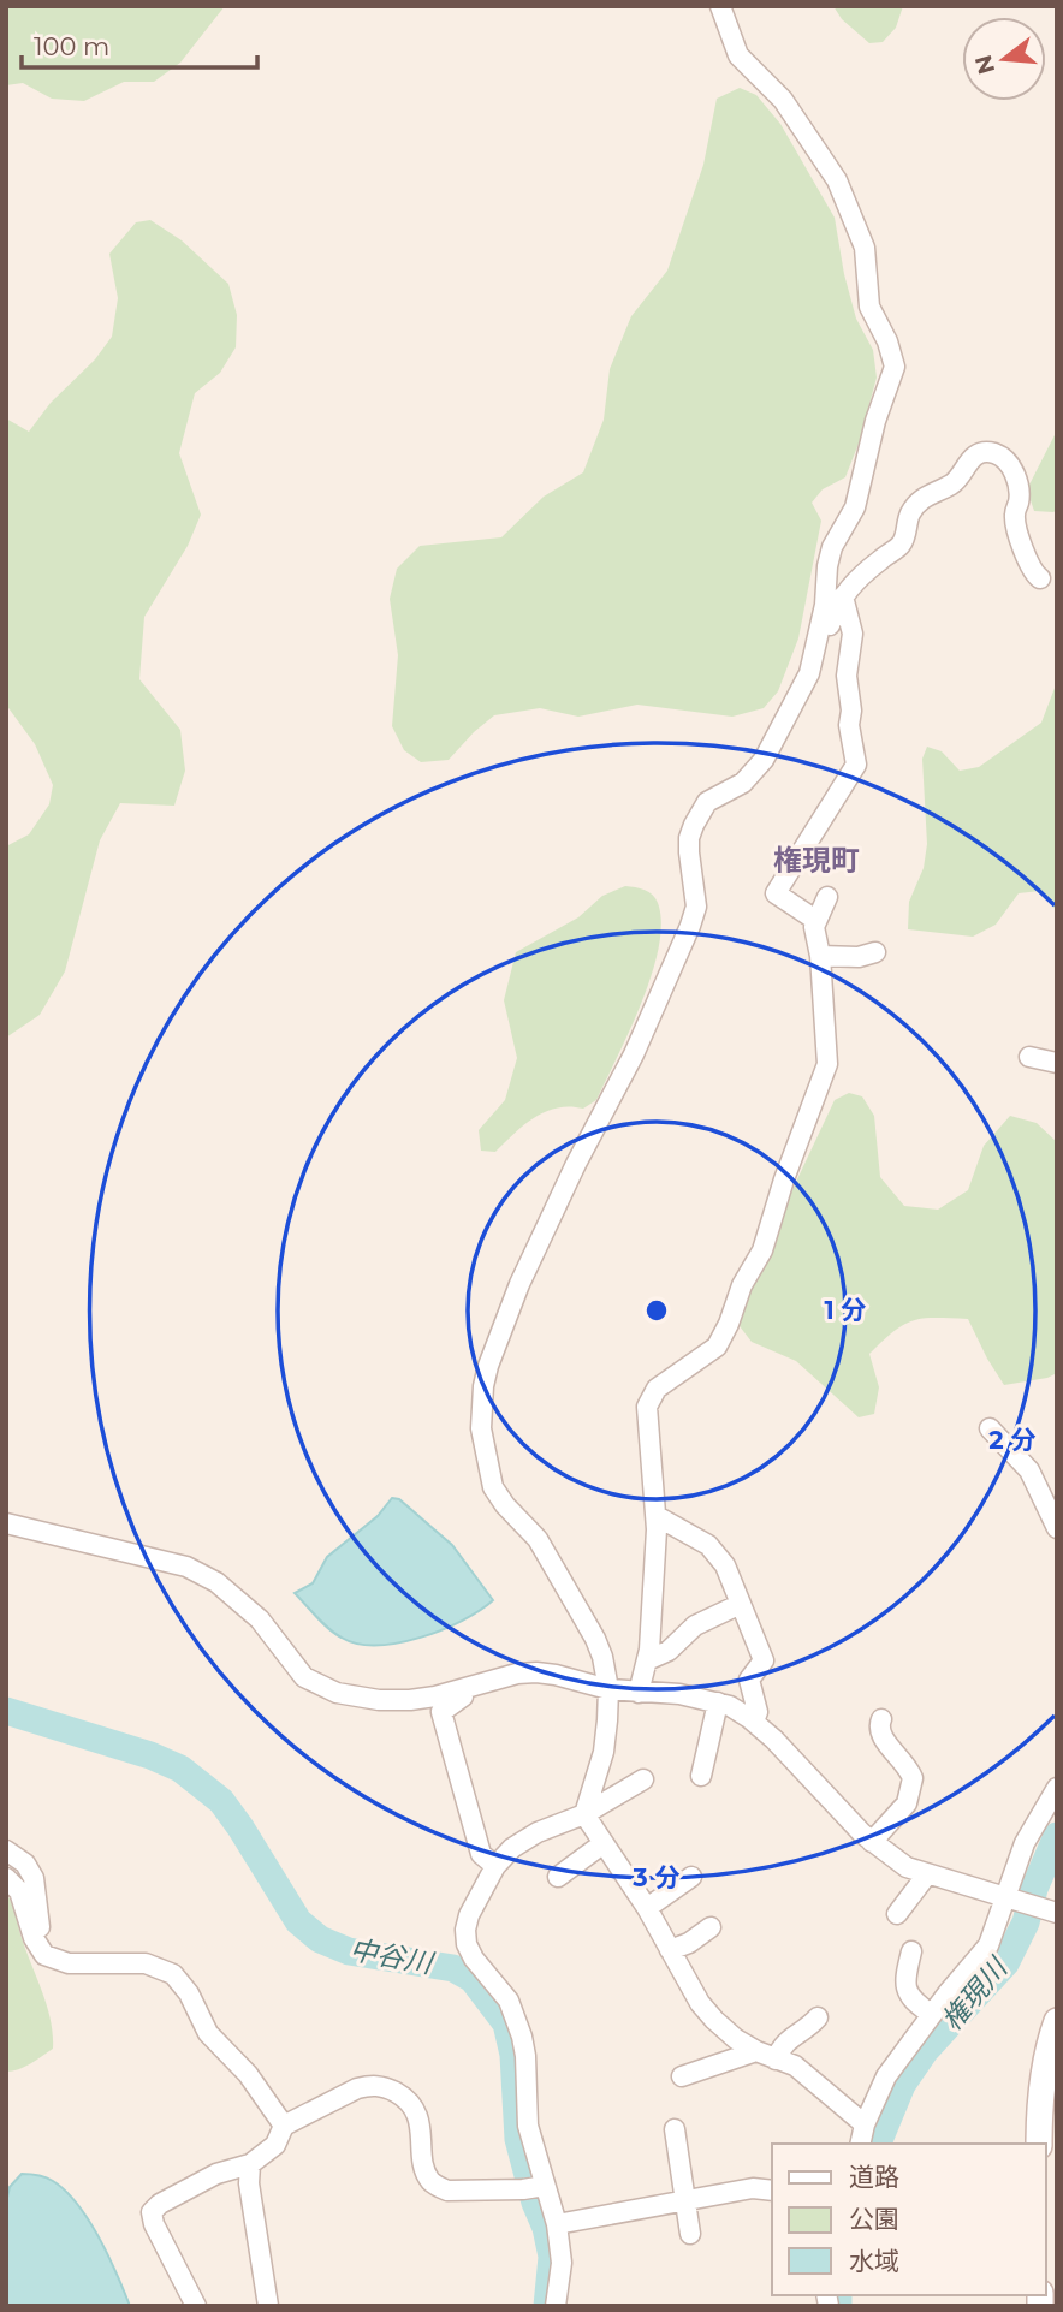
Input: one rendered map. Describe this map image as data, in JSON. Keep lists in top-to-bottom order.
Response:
{
  "districts": ["権現町"],
  "water": ["中谷川", "権現川"],
  "legend": ["道路", "公園", "水域"],
  "scale_bar": "100 m",
  "north": "left",
  "rings": ["1 分", "2 分", "3 分"]
}
